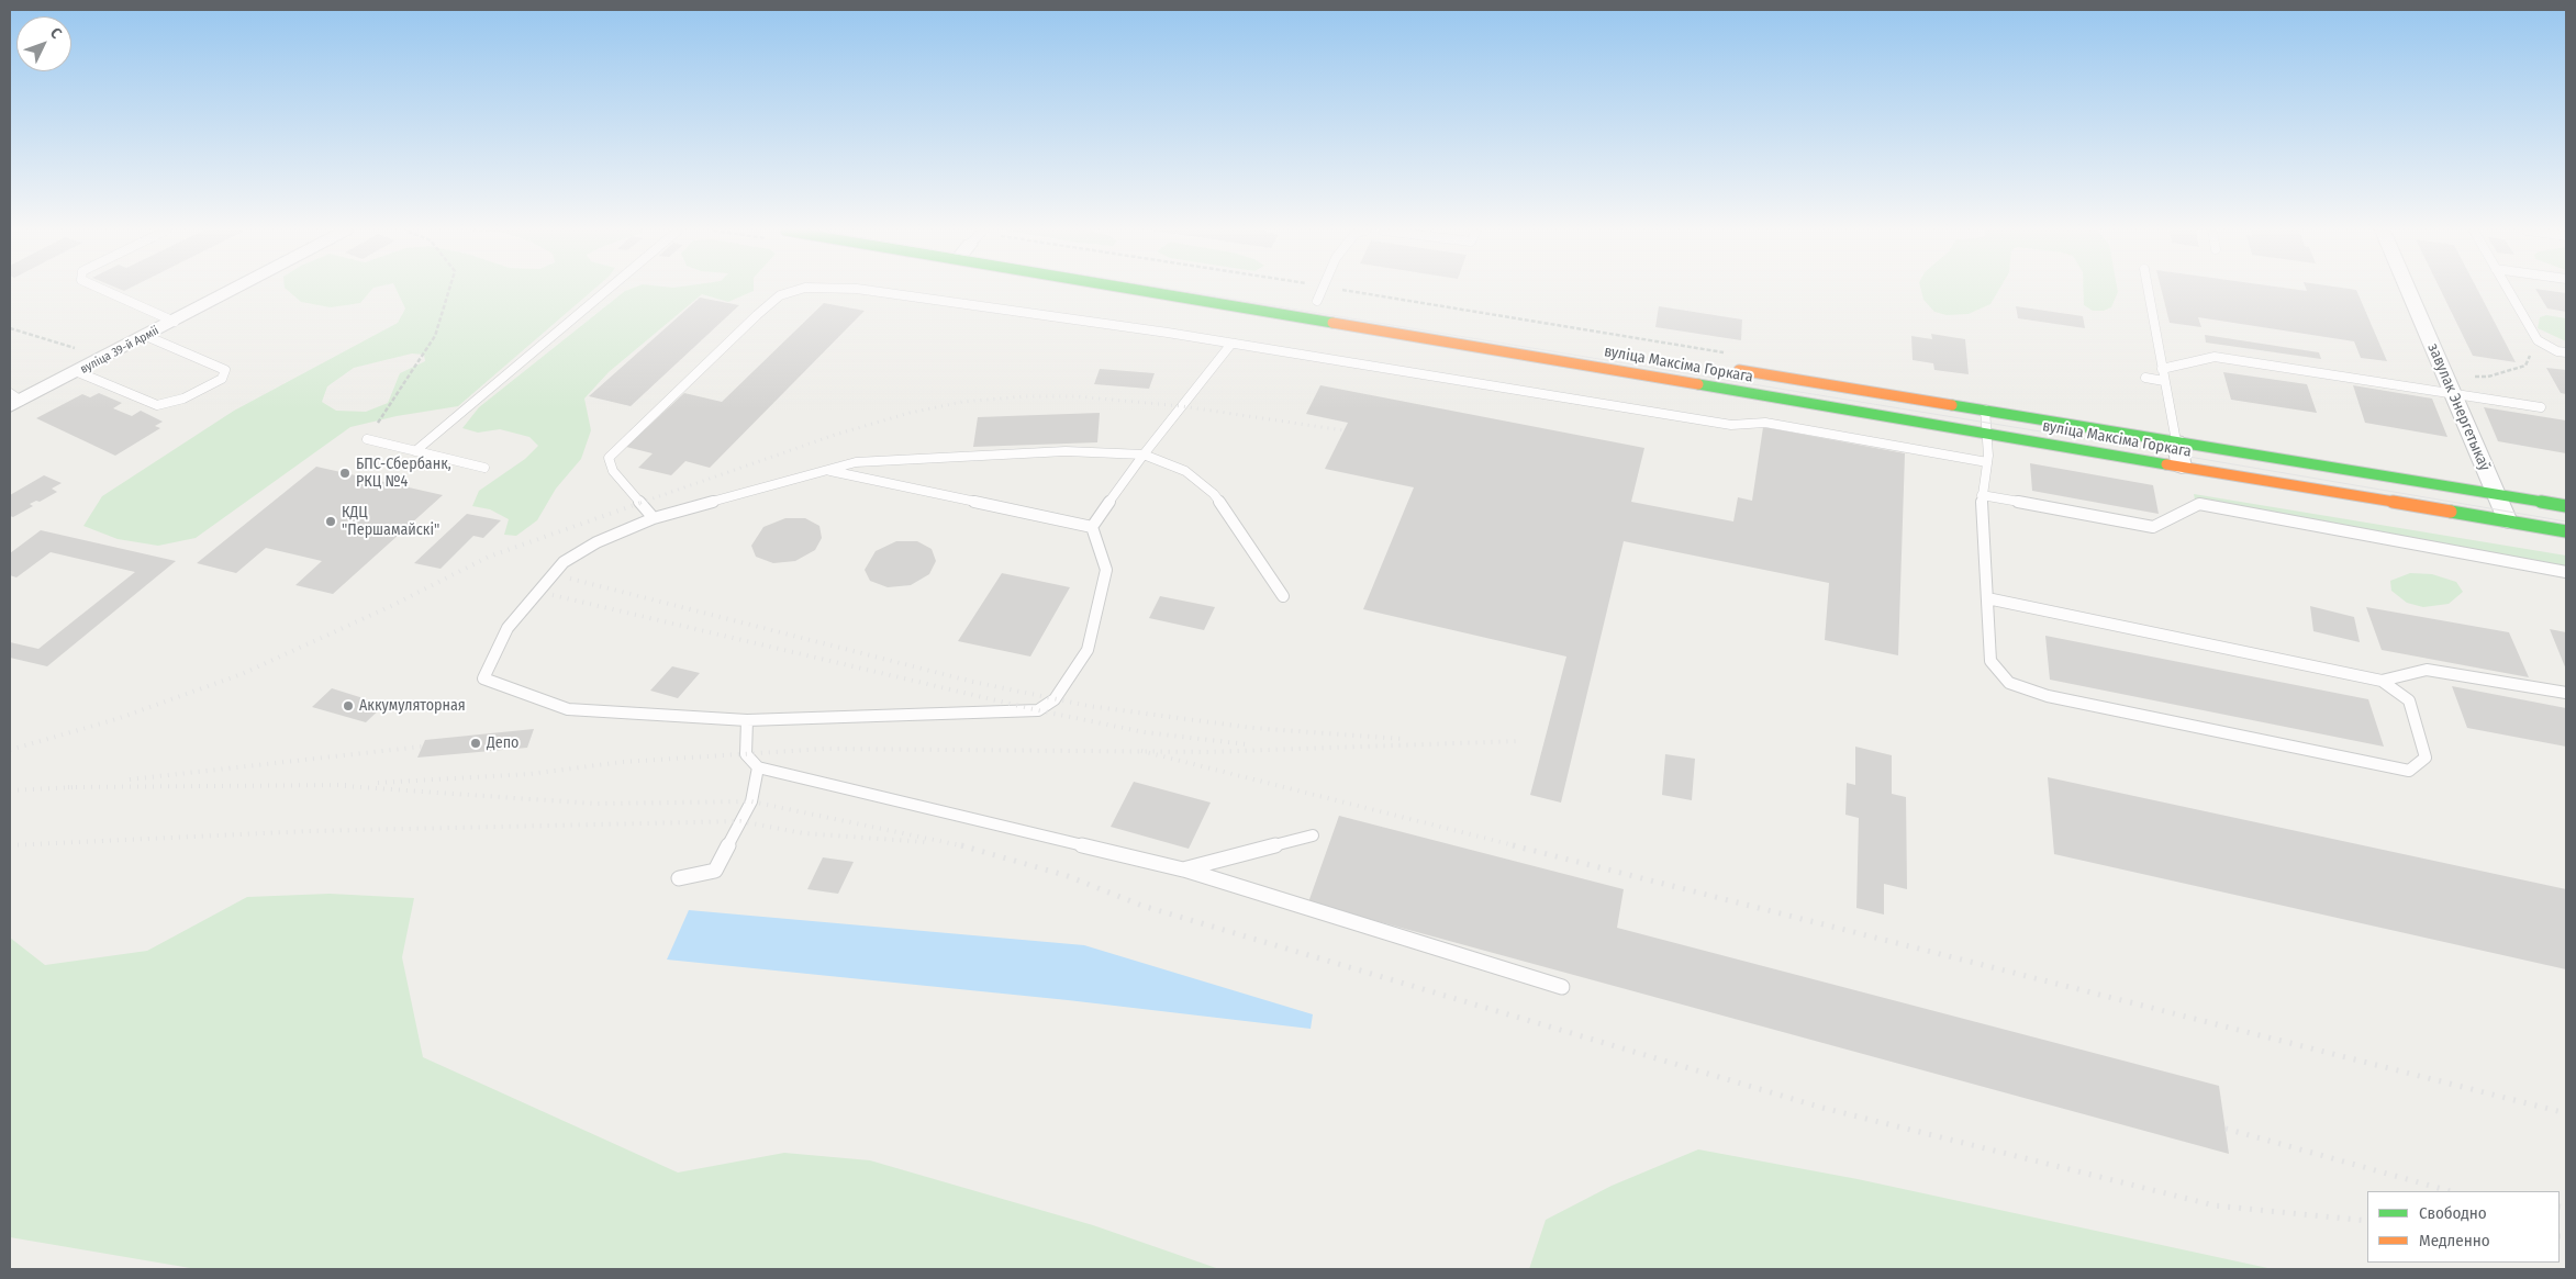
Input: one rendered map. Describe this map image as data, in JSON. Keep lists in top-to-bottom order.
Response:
{
  "streets": {
    "main road": ["вуліца Максіма Горкага"],
    "street": ["вуліца 39-й Арміі", "завулак Энергетыкаў"]
  },
  "crossings": [
    ["вуліца Максіма Горкага", "завулак Энергетыкаў"]
  ],
  "places": [
    "БПС-Сбербанк, РКЦ №4",
    "КДЦ \"Першамайскі\"",
    "Аккумуляторная",
    "Депо"
  ],
  "legend": ["Свободно", "Медленно"],
  "north": "top right"
}
